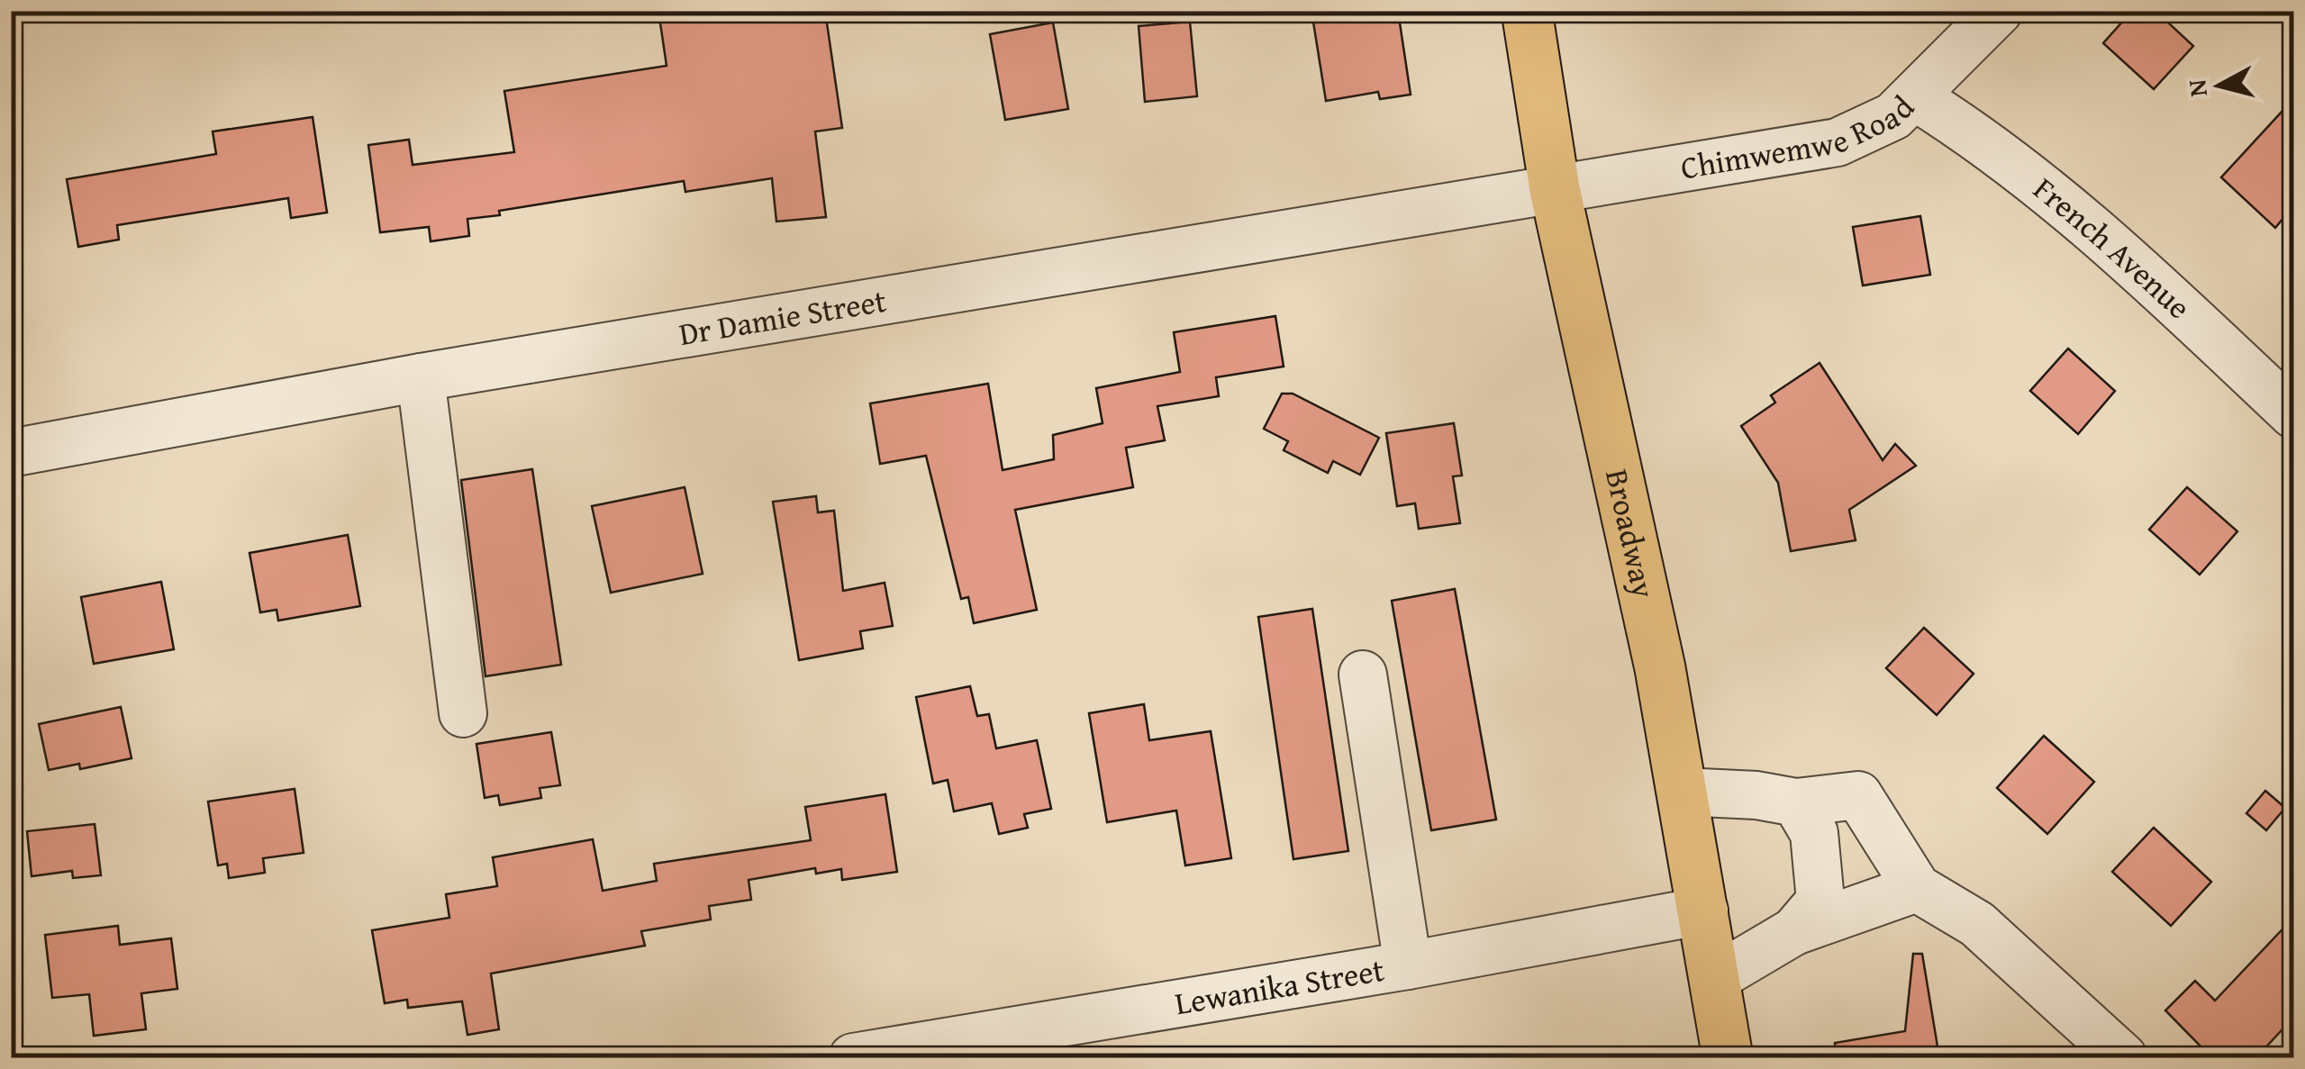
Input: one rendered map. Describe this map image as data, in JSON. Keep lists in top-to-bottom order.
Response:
{
  "streets": {
    "main road": ["Broadway"],
    "street": [
      "Chimwemwe Road",
      "French Avenue",
      "Dr Damie Street",
      "Lewanika Street"
    ]
  },
  "crossings": [
    ["Chimwemwe Road", "French Avenue"],
    ["Chimwemwe Road", "Dr Damie Street"],
    ["Chimwemwe Road", "Broadway"],
    ["Dr Damie Street", "Broadway"],
    ["Broadway", "Lewanika Street"]
  ],
  "north": "left"
}
